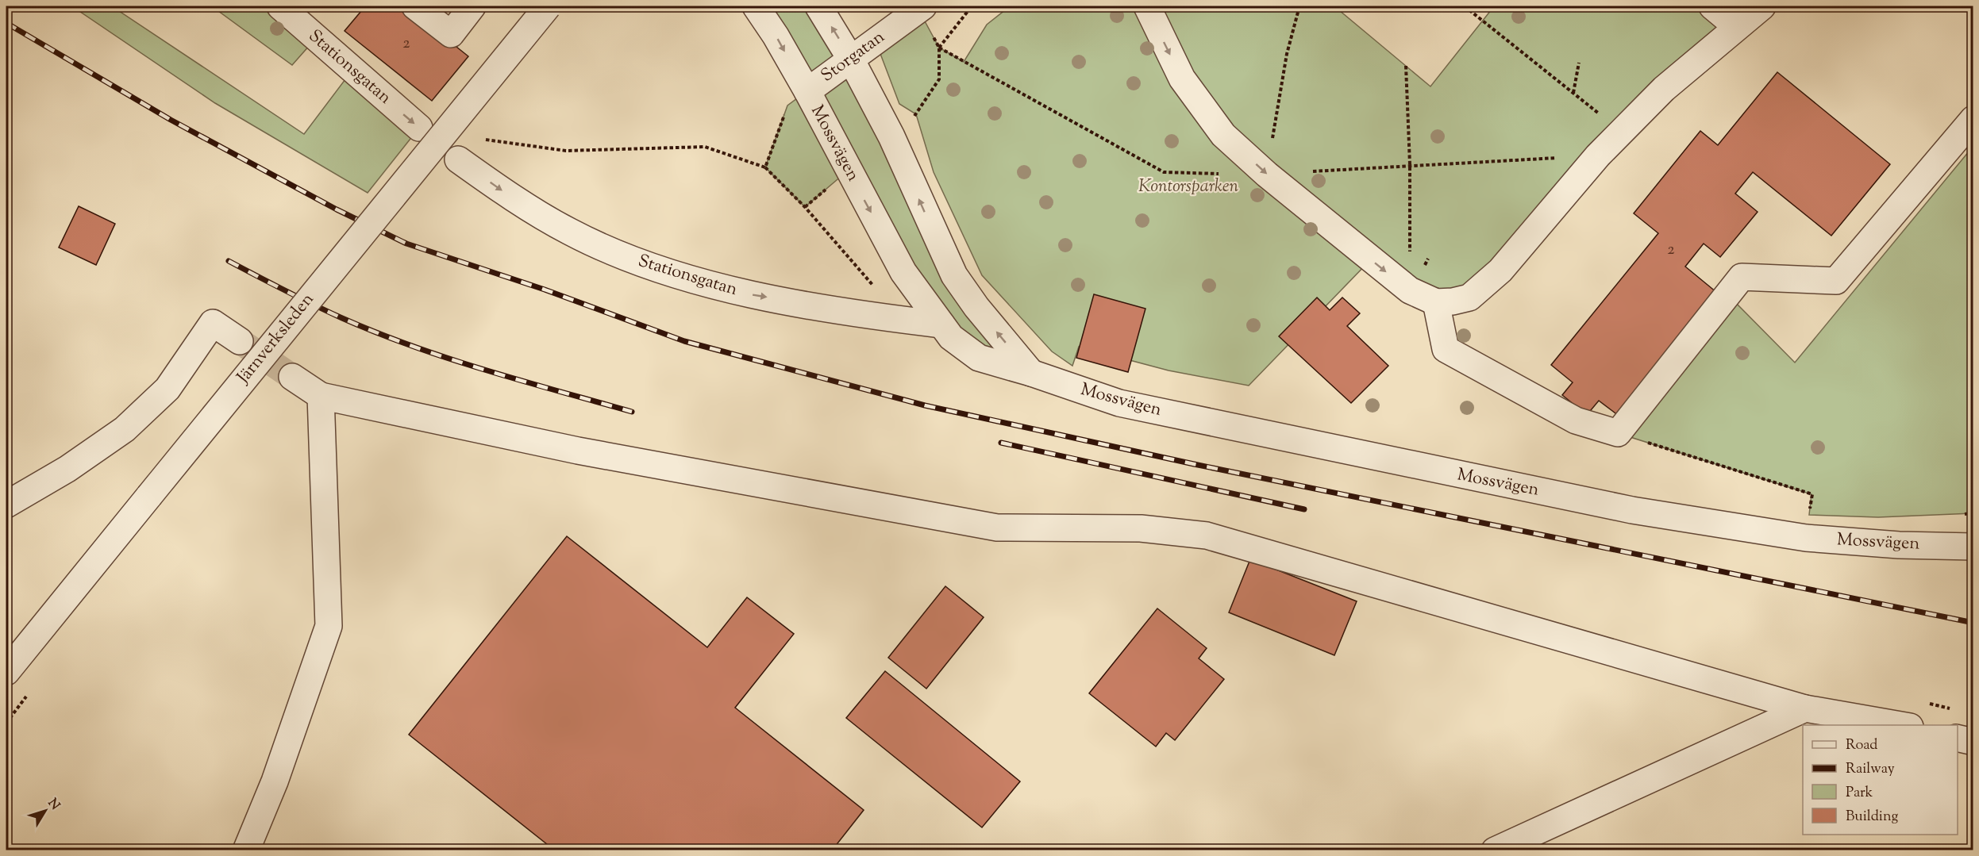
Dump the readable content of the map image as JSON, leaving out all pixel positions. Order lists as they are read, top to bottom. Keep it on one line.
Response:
{"streets":{"street":["Storgatan","Stationsgatan","Mossvägen","Järnverksleden"]},"crossings":[["Storgatan","Mossvägen"],["Stationsgatan","Mossvägen"]],"parks":["Kontorsparken"],"house_numbers":["2","2"],"legend":["Road","Railway","Park","Building"],"north":"top right"}
